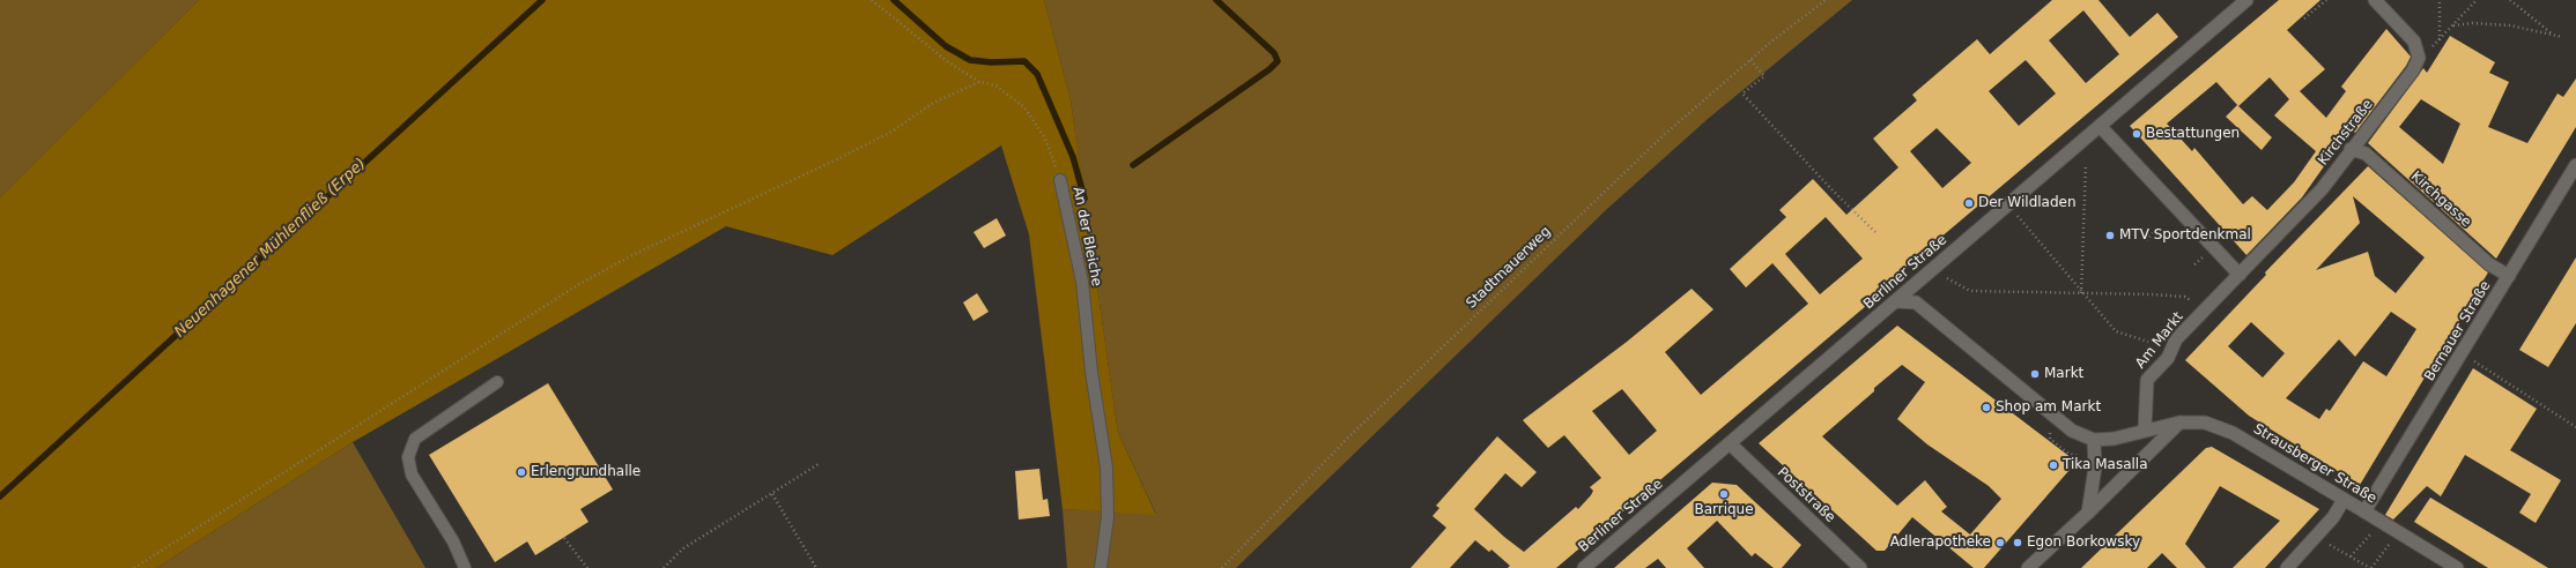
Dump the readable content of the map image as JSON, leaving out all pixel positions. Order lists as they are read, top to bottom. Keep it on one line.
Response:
{"streets":{"street":["Kirchstraße","Kirchgasse","Berliner Straße","Bernauer Straße","Am Markt","Strausberger Straße","Poststraße"],"lane":["An der Bleiche"],"path":["Stadtmauerweg"]},"crossings":[["Kirchstraße","Kirchgasse"],["Kirchstraße","Am Markt"],["Kirchgasse","Bernauer Straße"],["Berliner Straße","Poststraße"],["Bernauer Straße","Strausberger Straße"],["Am Markt","Strausberger Straße"]],"water":["Neuenhagener Mühlenfließ (Erpe)"],"places":["Bestattungen","Der Wildladen","MTV Sportdenkmal","Markt","Shop am Markt","Tika Masalla","Erlengrundhalle","Barrique","Adlerapotheke","Egon Borkowsky"]}
